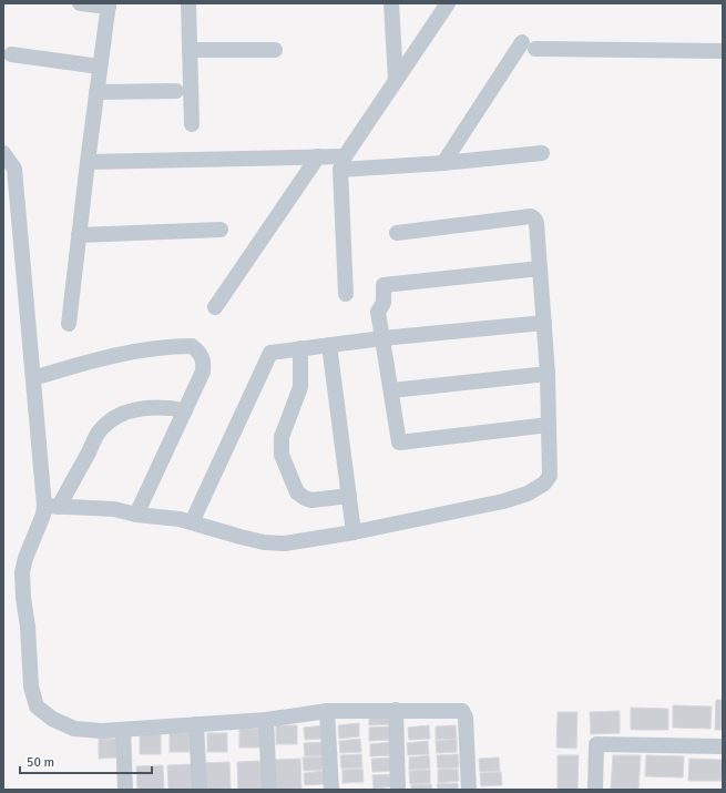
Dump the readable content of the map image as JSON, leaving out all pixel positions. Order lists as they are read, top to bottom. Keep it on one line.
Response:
{"scale_bar":"50 m"}
